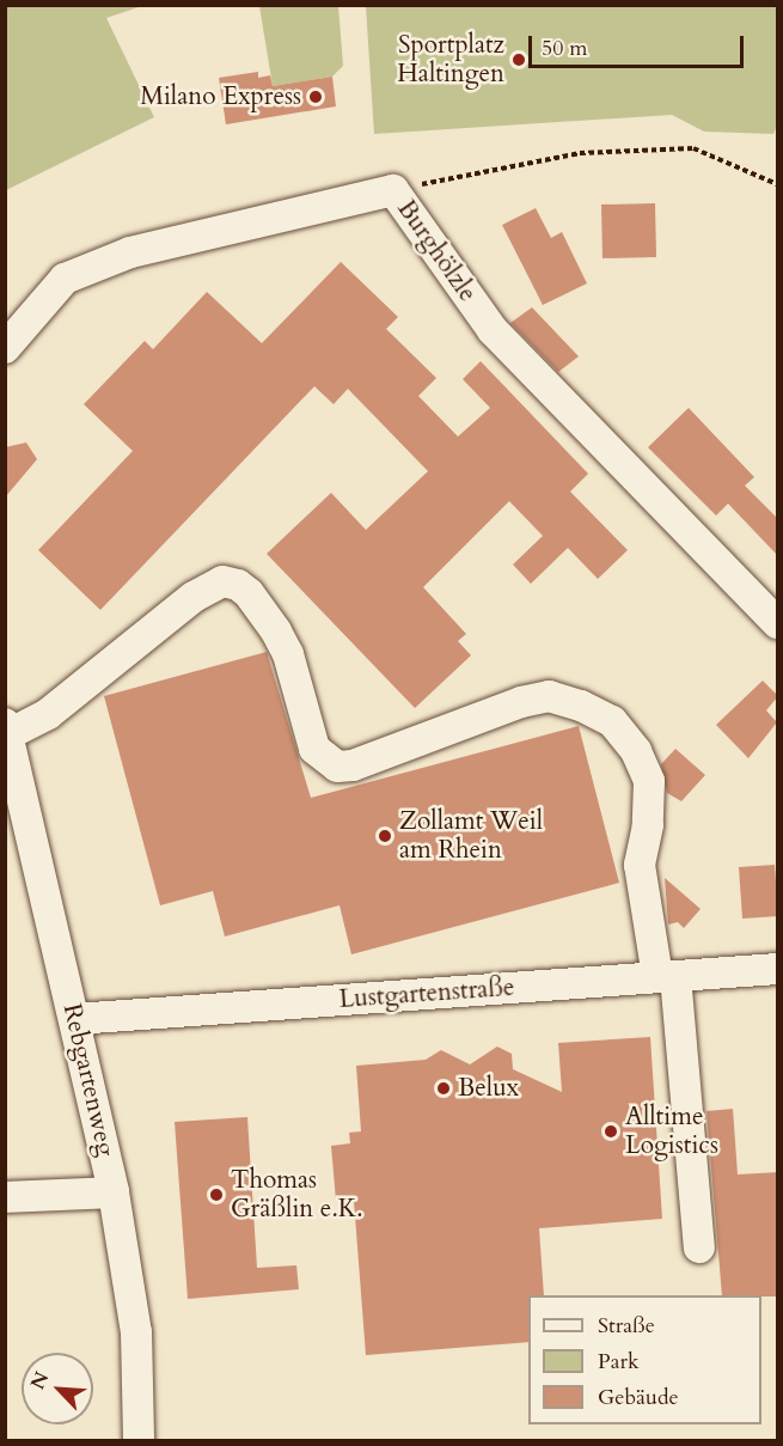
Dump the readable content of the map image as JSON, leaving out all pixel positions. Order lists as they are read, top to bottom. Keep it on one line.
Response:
{"streets":{"street":["Burghölzle","Lustgartenstraße","Rebgartenweg"]},"crossings":[["Lustgartenstraße","Rebgartenweg"]],"places":["Sportplatz Haltingen","Milano Express","Zollamt Weil am Rhein","Belux","Alltime Logistics","Thomas Gräßlin e.K."],"legend":["Straße","Park","Gebäude"],"scale_bar":"50 m","north":"top left"}
